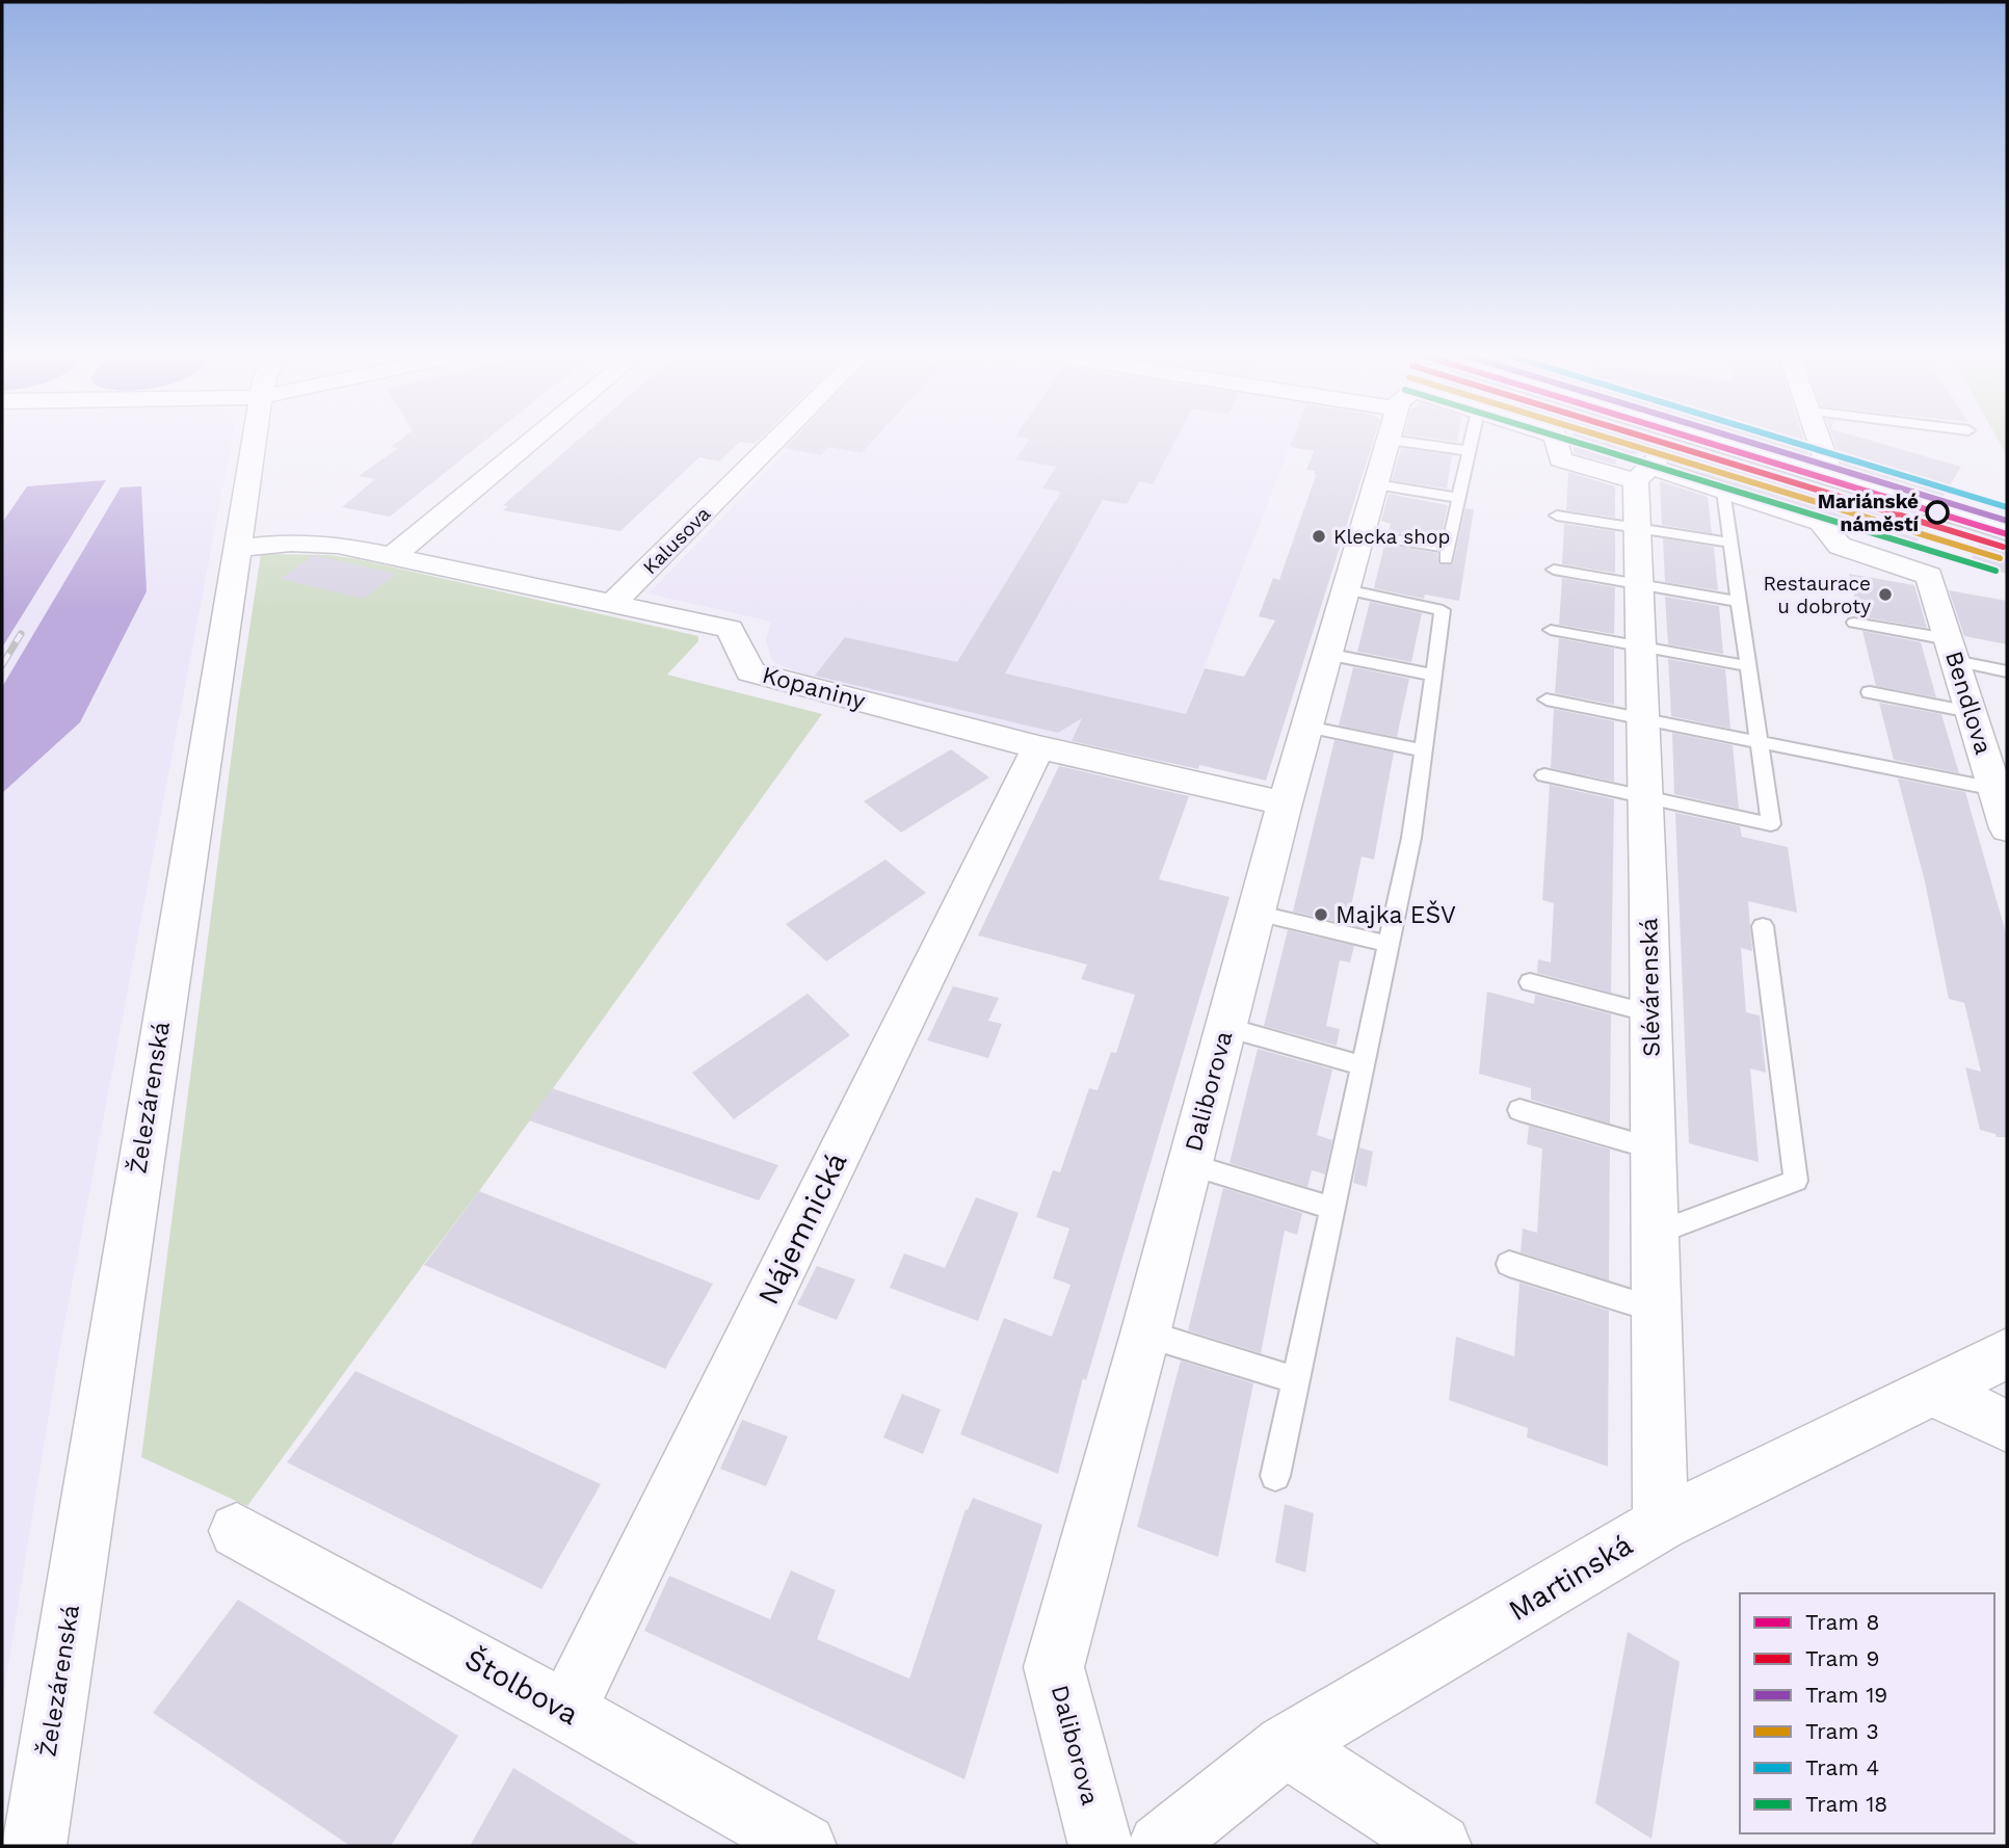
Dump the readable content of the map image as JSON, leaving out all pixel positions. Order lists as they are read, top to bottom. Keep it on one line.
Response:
{"streets":{"street":["Kalusova","Kopaniny","Bendlova","Slévárenská","Daliborova","Železárenská","Nájemnická","Martinská","Štolbova"]},"crossings":[["Kalusova","Kopaniny"],["Kopaniny","Daliborova"],["Kopaniny","Železárenská"],["Kopaniny","Nájemnická"],["Slévárenská","Martinská"],["Nájemnická","Štolbova"]],"places":["Mariánské náměstí","Klecka shop","Restaurace u dobroty","Majka EŠV"],"lines":["tram line 8","tram line 9","tram line 19","tram line 3","tram line 4","tram line 18"],"legend":["Tram 8","Tram 9","Tram 19","Tram 3","Tram 4","Tram 18"]}
